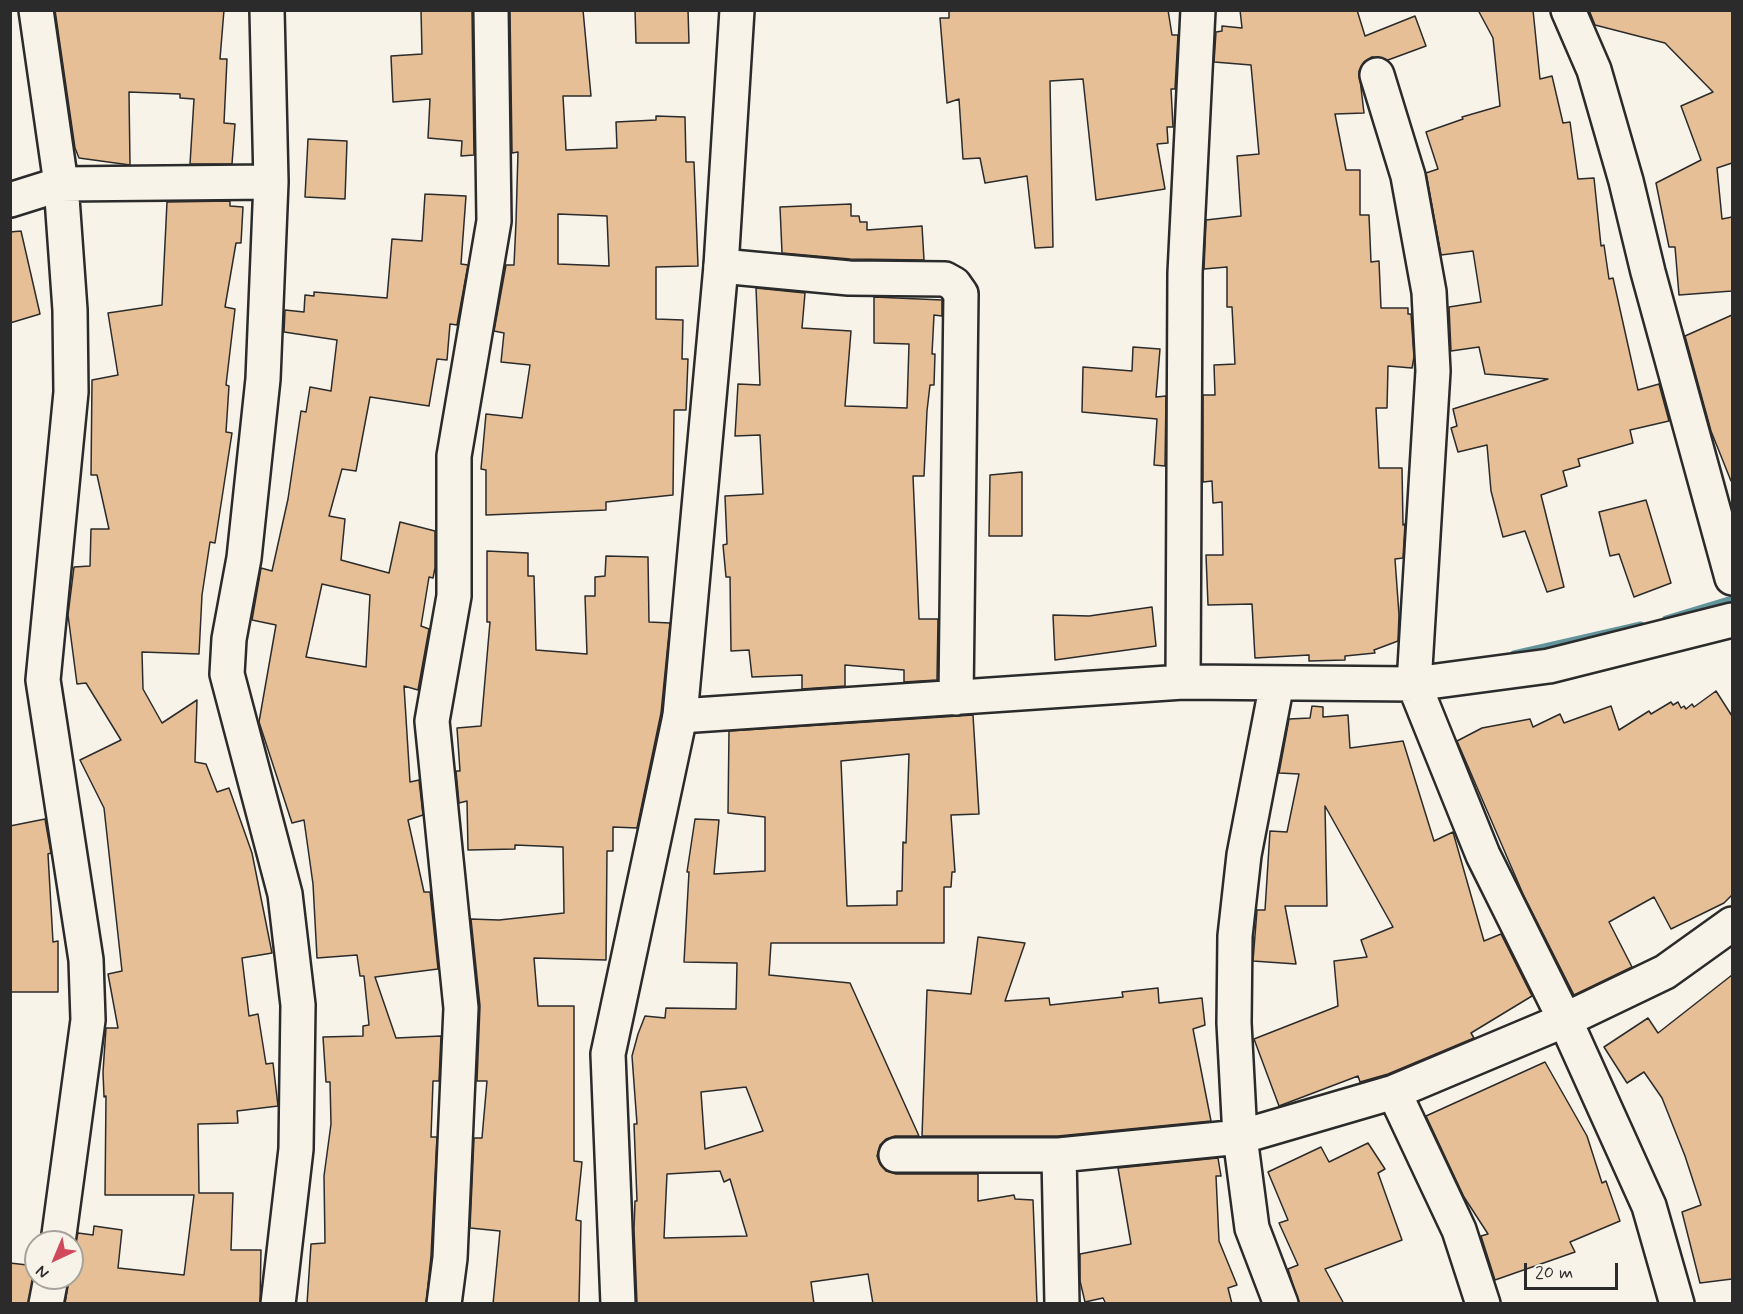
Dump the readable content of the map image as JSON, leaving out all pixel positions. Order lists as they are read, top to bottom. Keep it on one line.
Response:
{"scale_bar":"20 m","north":"bottom left"}
